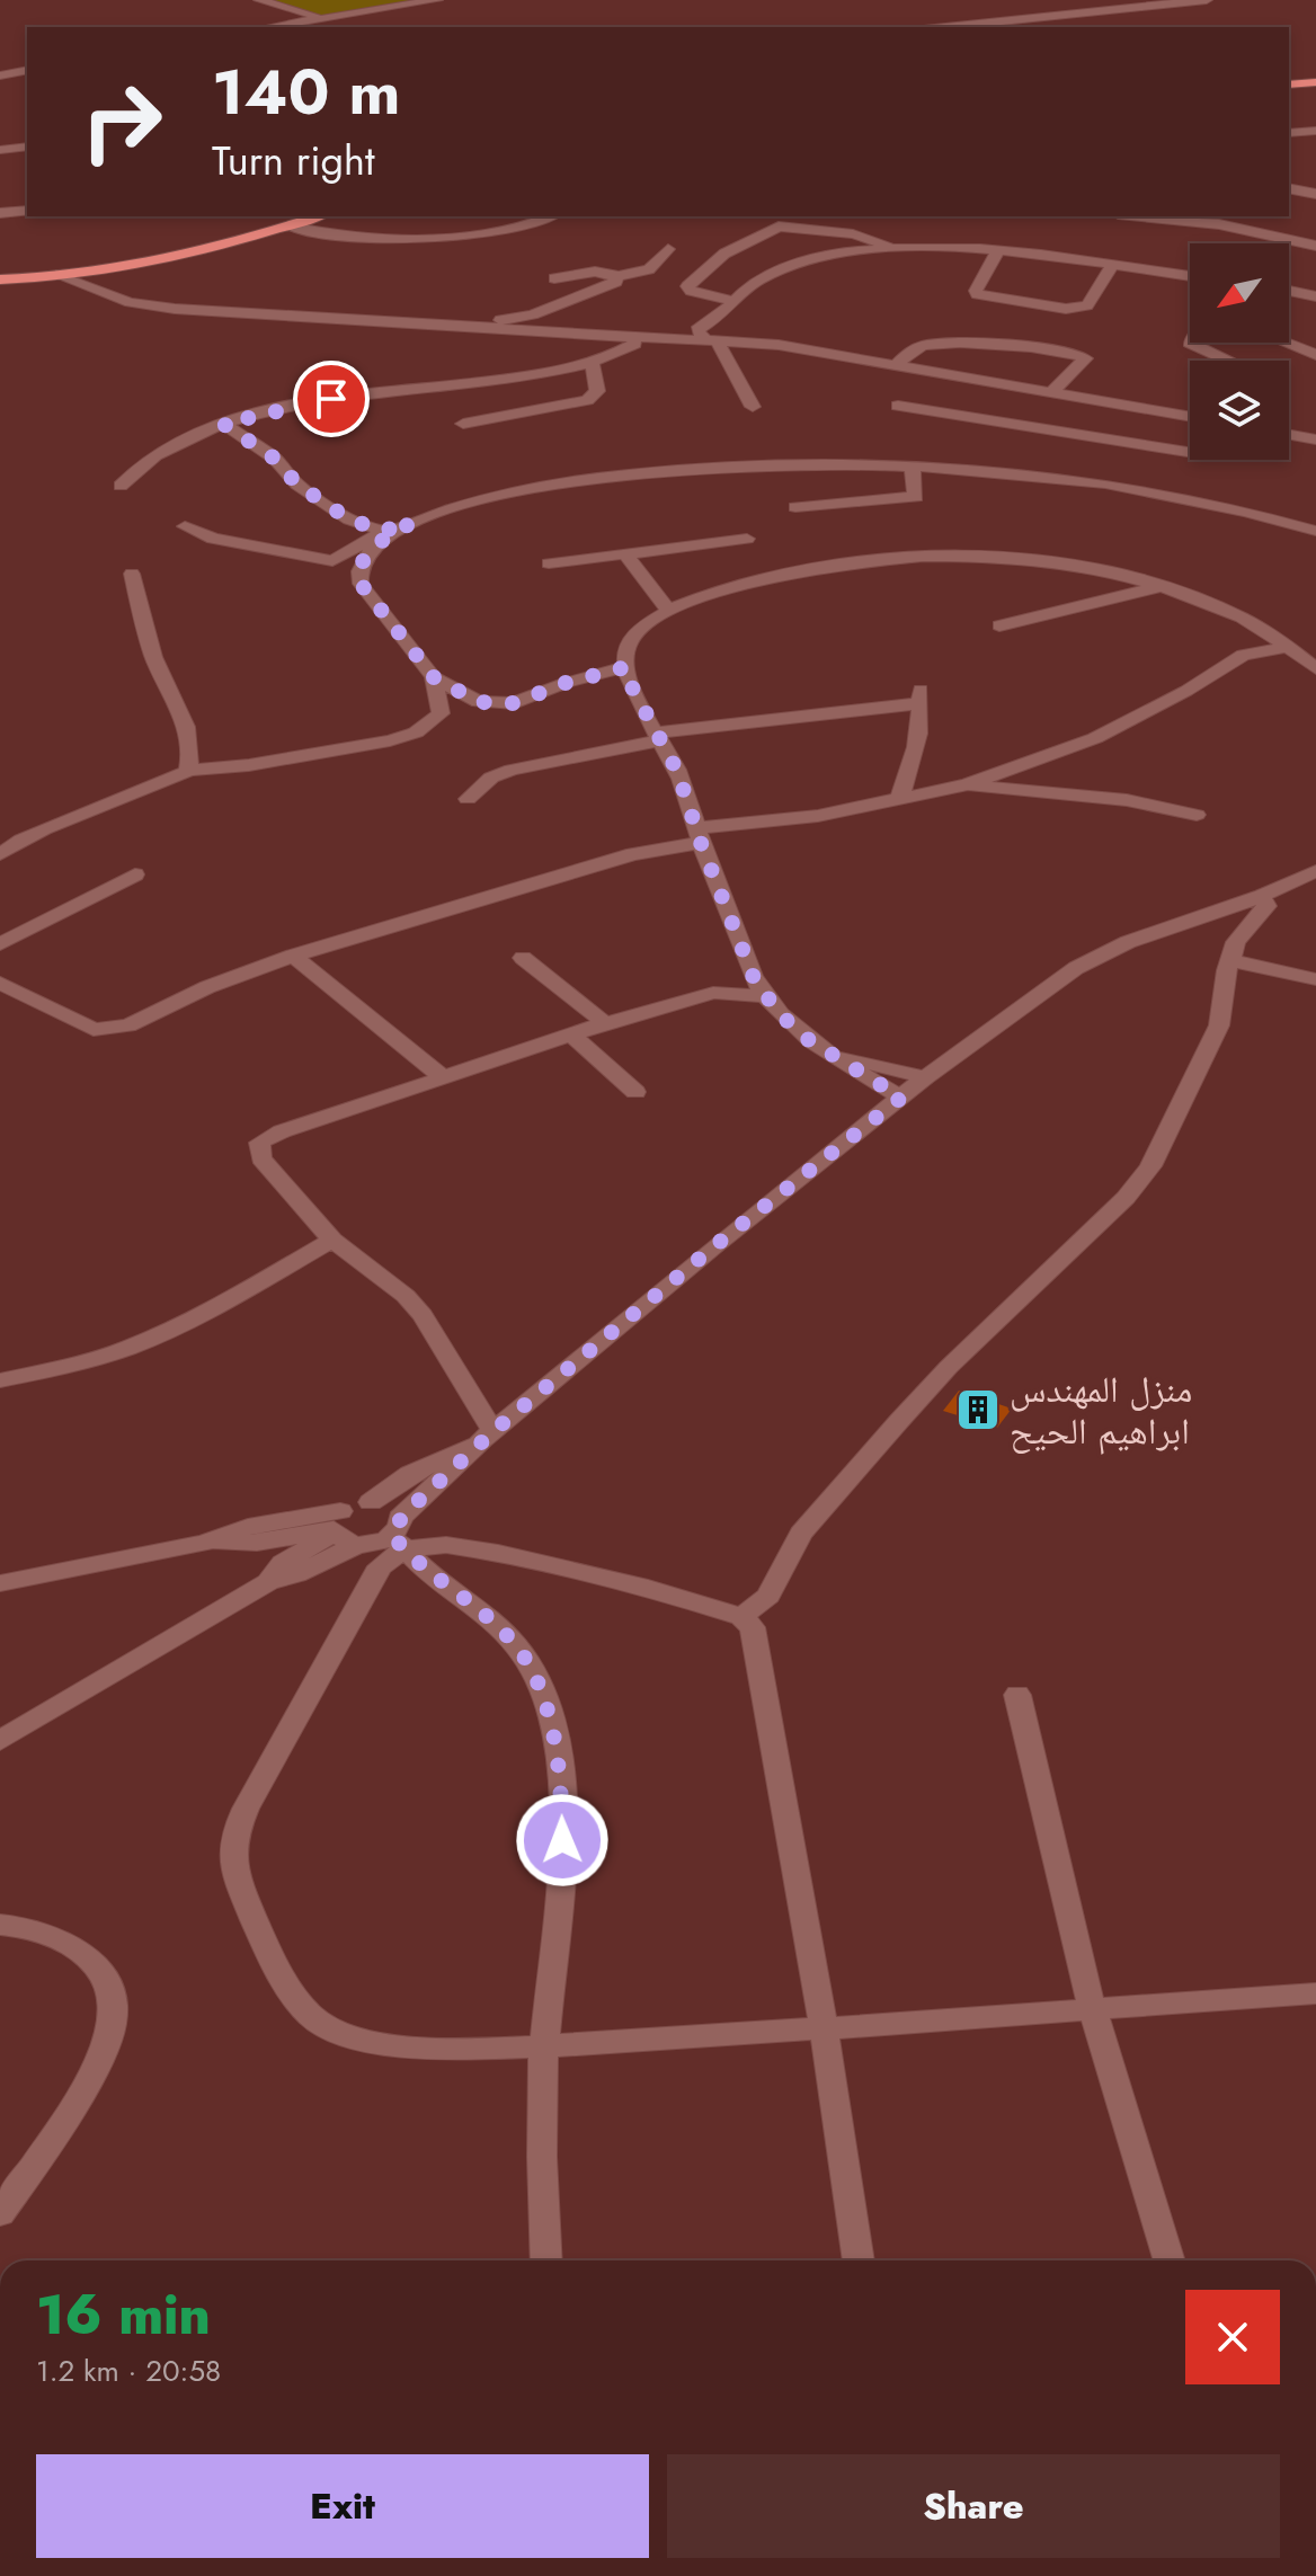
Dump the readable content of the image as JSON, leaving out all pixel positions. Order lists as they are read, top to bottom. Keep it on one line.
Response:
{"places":{"building":["منزل المهندس ابراهيم الحيح"]},"north":"bottom left","page":{"turn":["140 m","Turn right"],"heading":["16 min","1.2 km · 20:58"],"buttons":["Exit","Share"]}}
